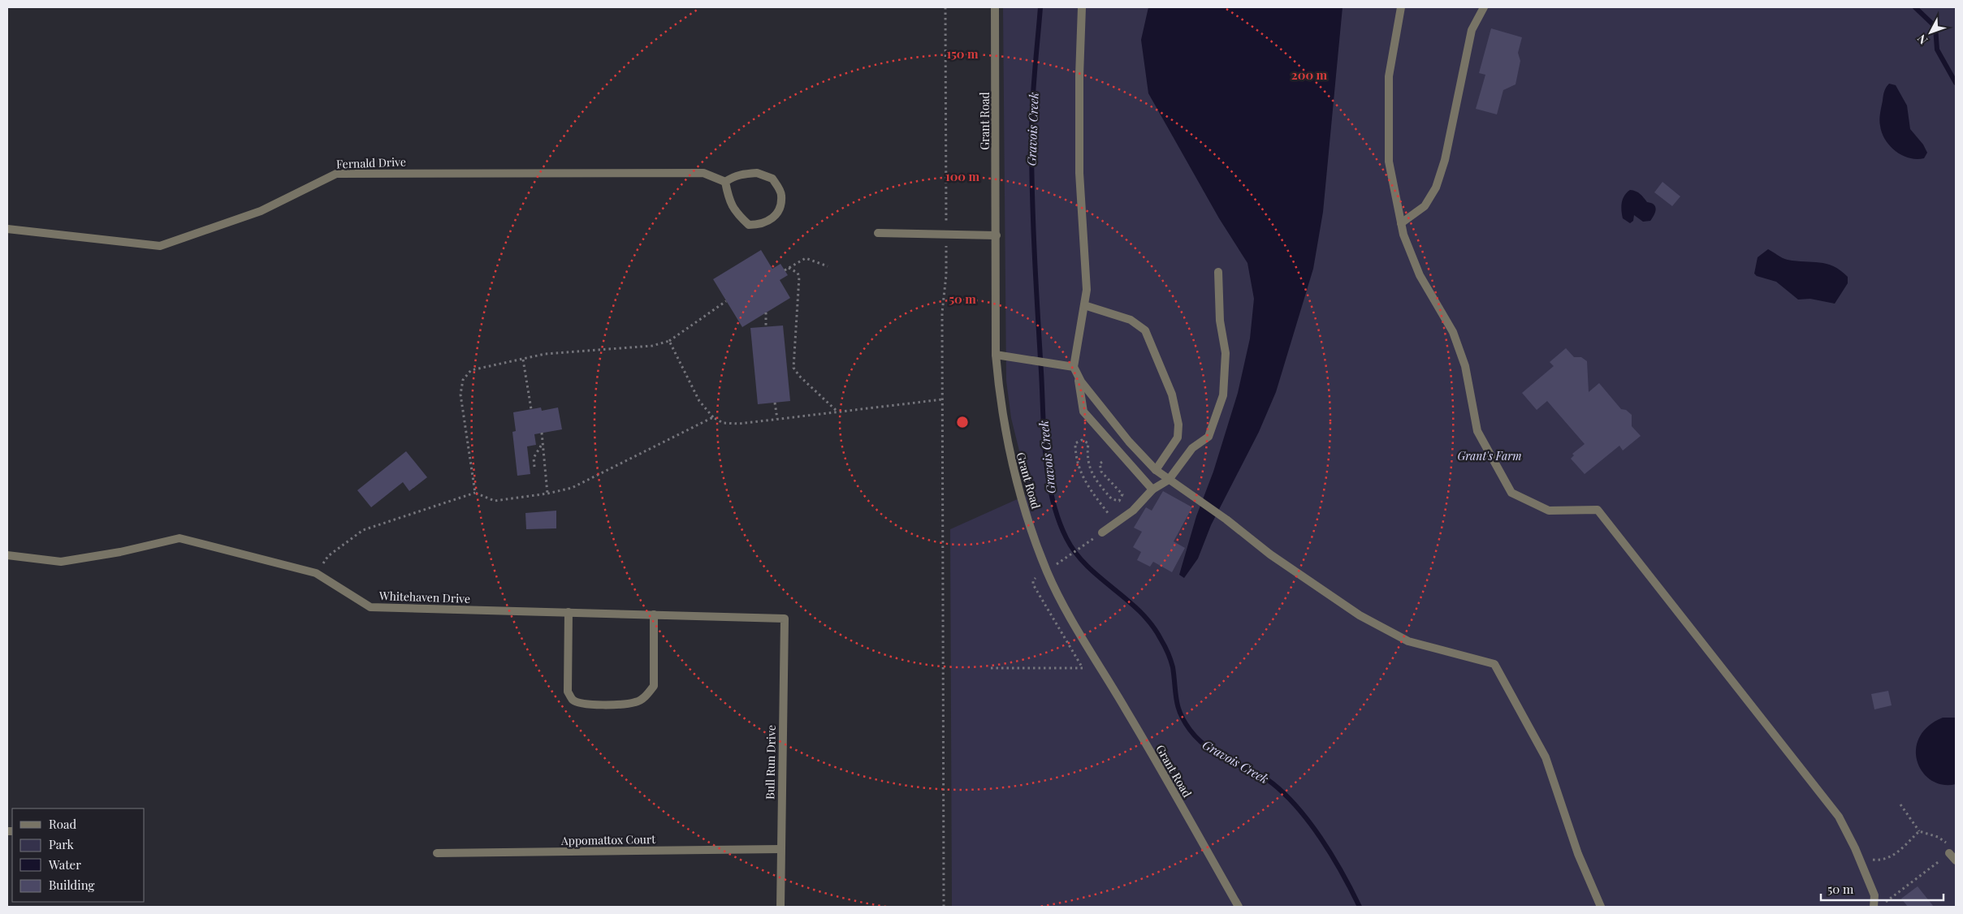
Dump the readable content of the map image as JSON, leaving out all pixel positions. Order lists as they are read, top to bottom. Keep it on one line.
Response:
{"streets":{"street":["Grant Road","Fernald Drive","Whitehaven Drive","Bull Run Drive","Appomattox Court"]},"crossings":[["Whitehaven Drive","Bull Run Drive"],["Bull Run Drive","Appomattox Court"]],"water":["Gravois Creek"],"parks":["Grant's Farm"],"legend":["Road","Park","Water","Building"],"scale_bar":"50 m","north":"bottom left","rings":["150 m","200 m","100 m","50 m"]}
